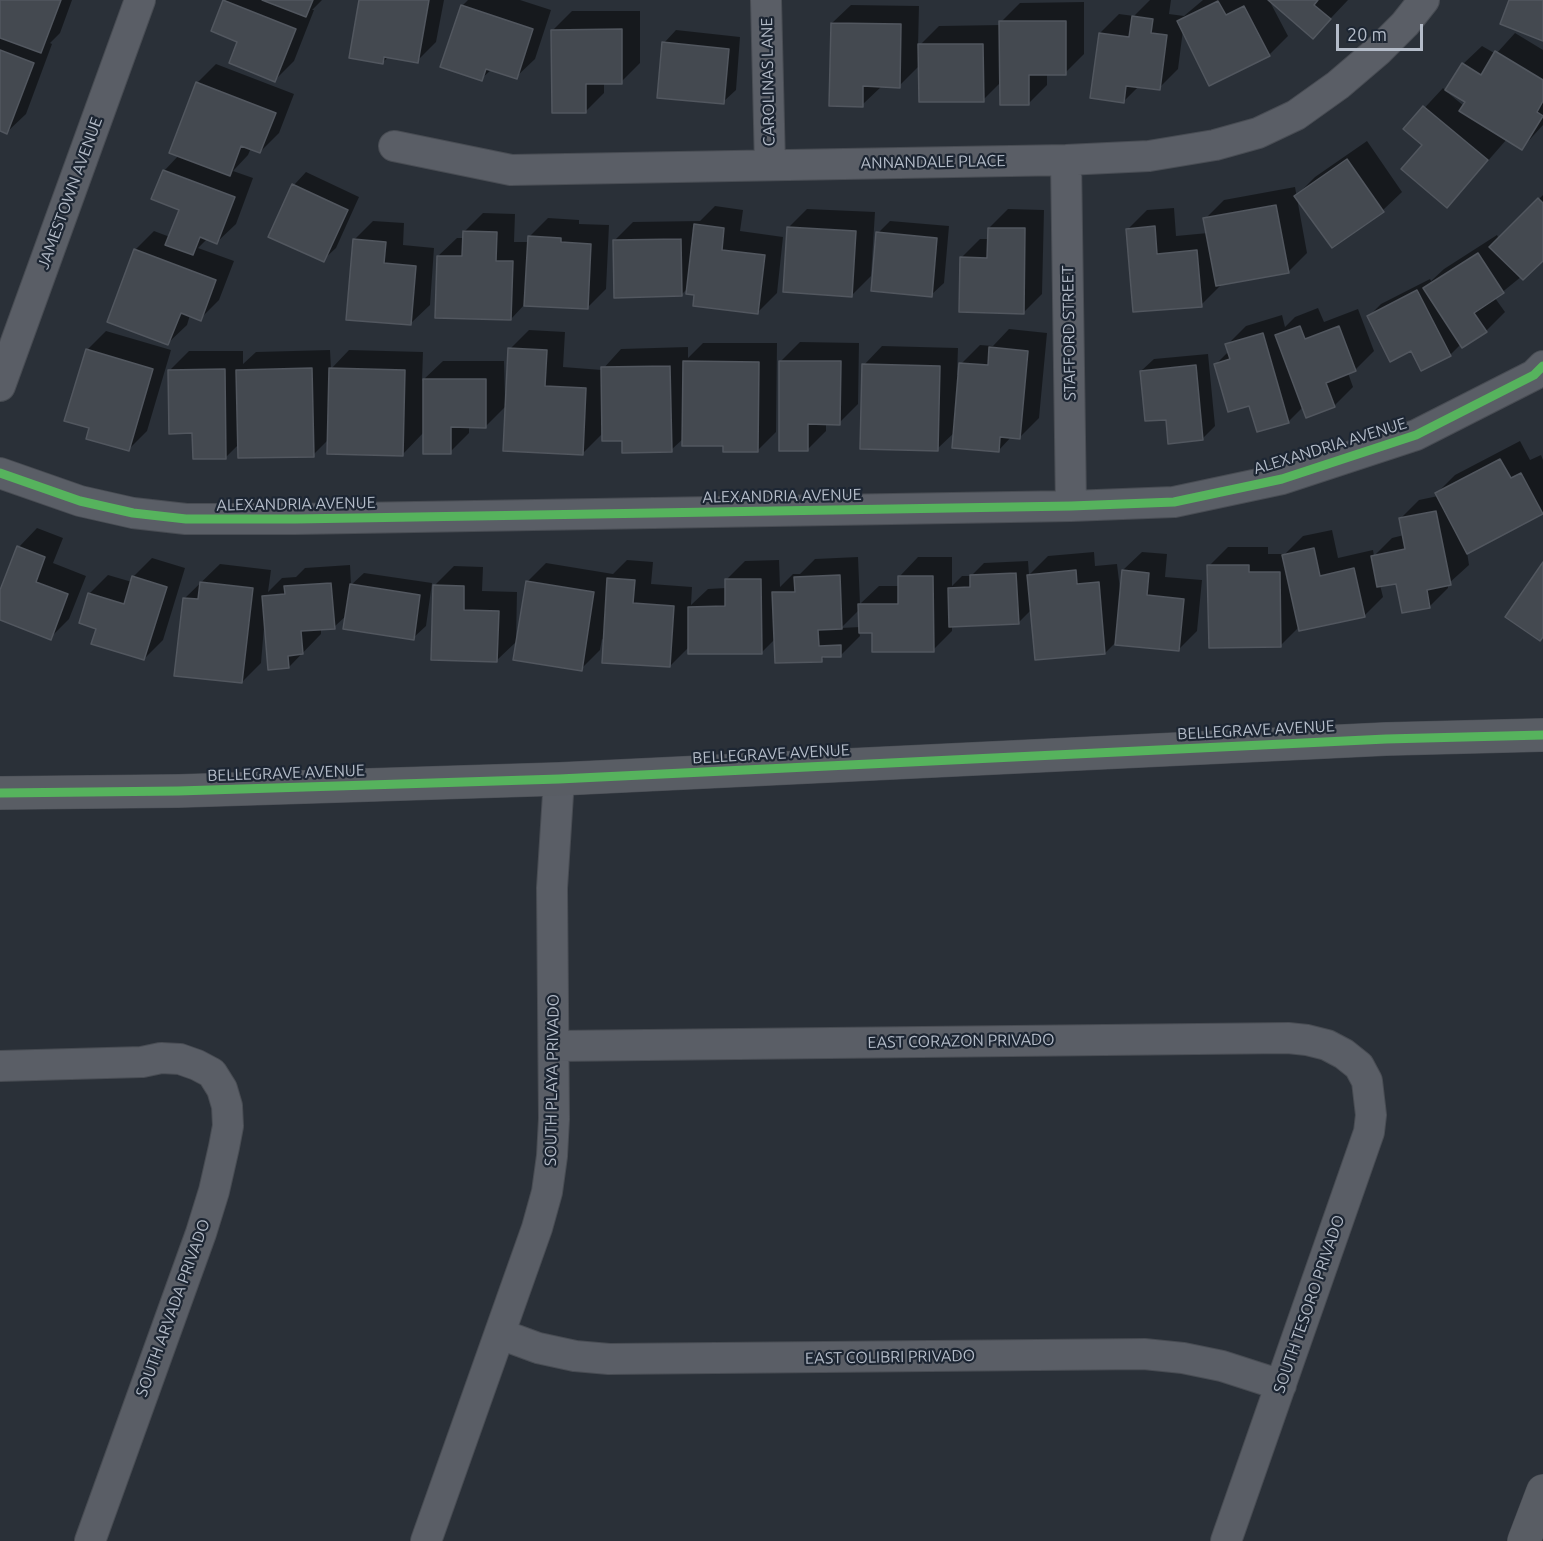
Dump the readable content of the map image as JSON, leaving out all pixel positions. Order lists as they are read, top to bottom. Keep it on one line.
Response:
{"streets":{"main road":["BELLEGRAVE AVENUE"],"street":["CAROLINAS LANE","ANNANDALE PLACE","JAMESTOWN AVENUE","STAFFORD STREET","ALEXANDRIA AVENUE","EAST CORAZON PRIVADO","SOUTH PLAYA PRIVADO","SOUTH TESORO PRIVADO","SOUTH ARVADA PRIVADO","EAST COLIBRI PRIVADO"]},"crossings":[["CAROLINAS LANE","ANNANDALE PLACE"],["ANNANDALE PLACE","STAFFORD STREET"],["STAFFORD STREET","ALEXANDRIA AVENUE"],["BELLEGRAVE AVENUE","SOUTH PLAYA PRIVADO"],["EAST CORAZON PRIVADO","SOUTH PLAYA PRIVADO"],["EAST CORAZON PRIVADO","SOUTH TESORO PRIVADO"],["SOUTH PLAYA PRIVADO","EAST COLIBRI PRIVADO"],["SOUTH TESORO PRIVADO","EAST COLIBRI PRIVADO"]],"scale_bar":"20 m"}
